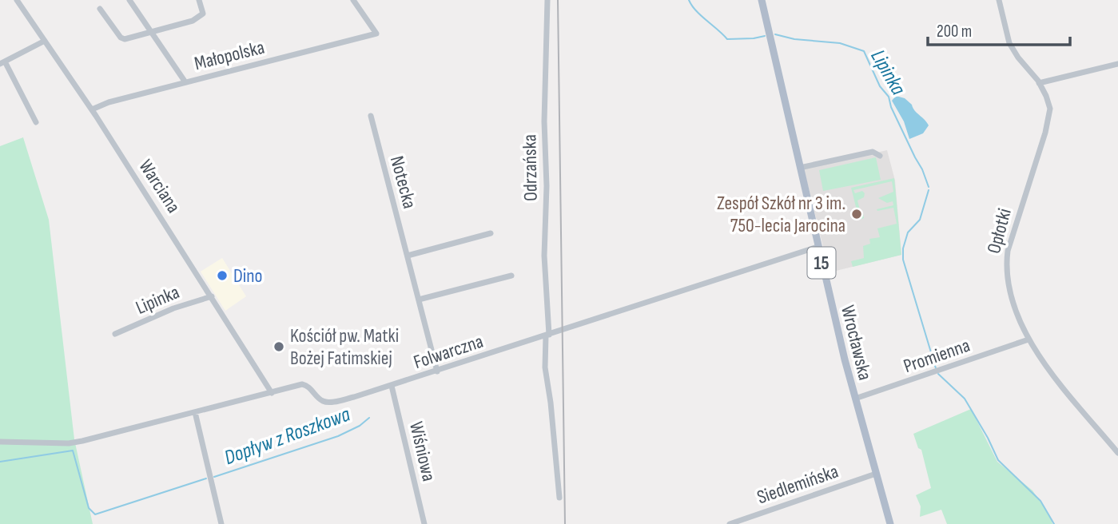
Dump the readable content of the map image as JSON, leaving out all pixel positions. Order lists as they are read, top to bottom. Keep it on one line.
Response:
{"streets":{"main road":["15","Wrocławska"],"street":["Małopolska","Odrzańska","Notecka","Warciana","Opłotki","Lipinka","Folwarczna","Promienna","Wiśniowa","Siedlemińska"]},"crossings":[["Małopolska","Warciana"],["Odrzańska","Folwarczna"],["Notecka","Folwarczna"],["Warciana","Lipinka"],["Warciana","Folwarczna"],["Opłotki","Promienna"],["Wrocławska","Folwarczna"],["Wrocławska","Promienna"],["Wrocławska","Siedlemińska"],["Folwarczna","Wiśniowa"]],"water":["Lipinka","Dopływ z Roszkowa"],"places":["Zespół Szkół nr 3 im. 750-lecia Jarocina","Dino","Kościół pw. Matki Bożej Fatimskiej"],"scale_bar":"200 m"}
